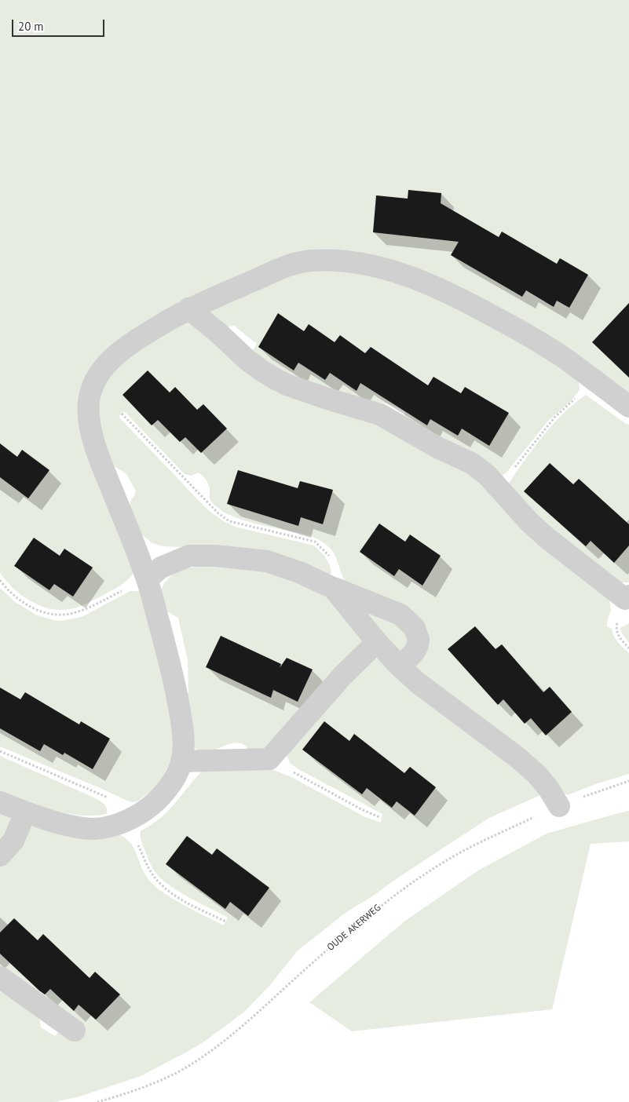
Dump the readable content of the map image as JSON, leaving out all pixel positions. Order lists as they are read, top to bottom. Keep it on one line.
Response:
{"streets":{"path":["OUDE AKERWEG"]},"scale_bar":"20 m"}
